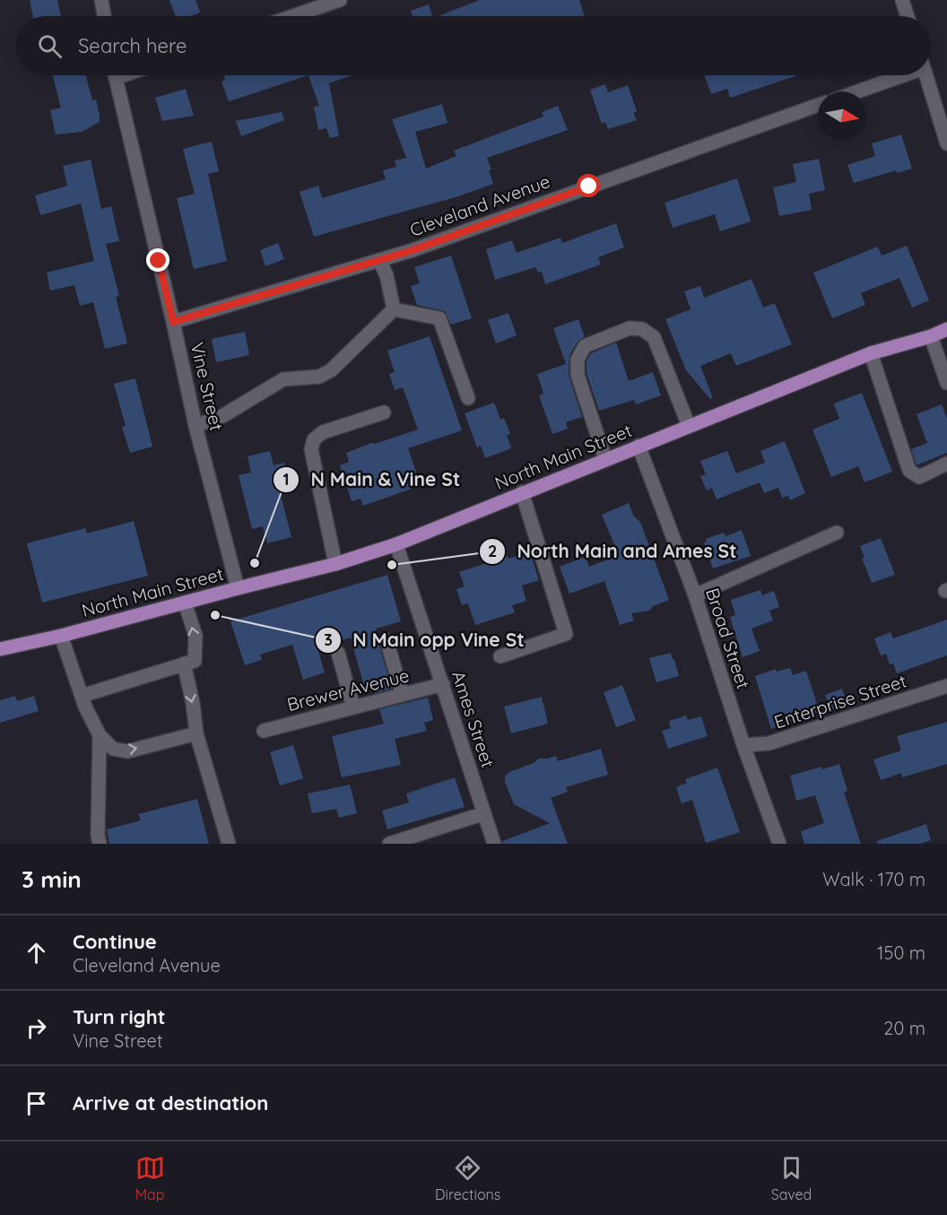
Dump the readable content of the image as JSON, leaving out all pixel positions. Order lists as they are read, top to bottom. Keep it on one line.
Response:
{"streets":{"main road":["North Main Street"],"street":["Cleveland Avenue","Vine Street","Broad Street","Brewer Avenue","Enterprise Street","Ames Street"]},"crossings":[["Cleveland Avenue","Vine Street"],["Vine Street","North Main Street"],["North Main Street","Broad Street"],["North Main Street","Ames Street"],["Broad Street","Enterprise Street"],["Brewer Avenue","Ames Street"]],"places":["N Main & Vine St","North Main and Ames St","N Main opp Vine St"],"north":"right","page":{"search":"Search here","heading":["3 min","Walk · 170 m"],"list":[["Continue","Cleveland Avenue","150 m"],["Turn right","Vine Street","20 m"],"Arrive at destination"],"nav":["Map","Directions","Saved"]}}
